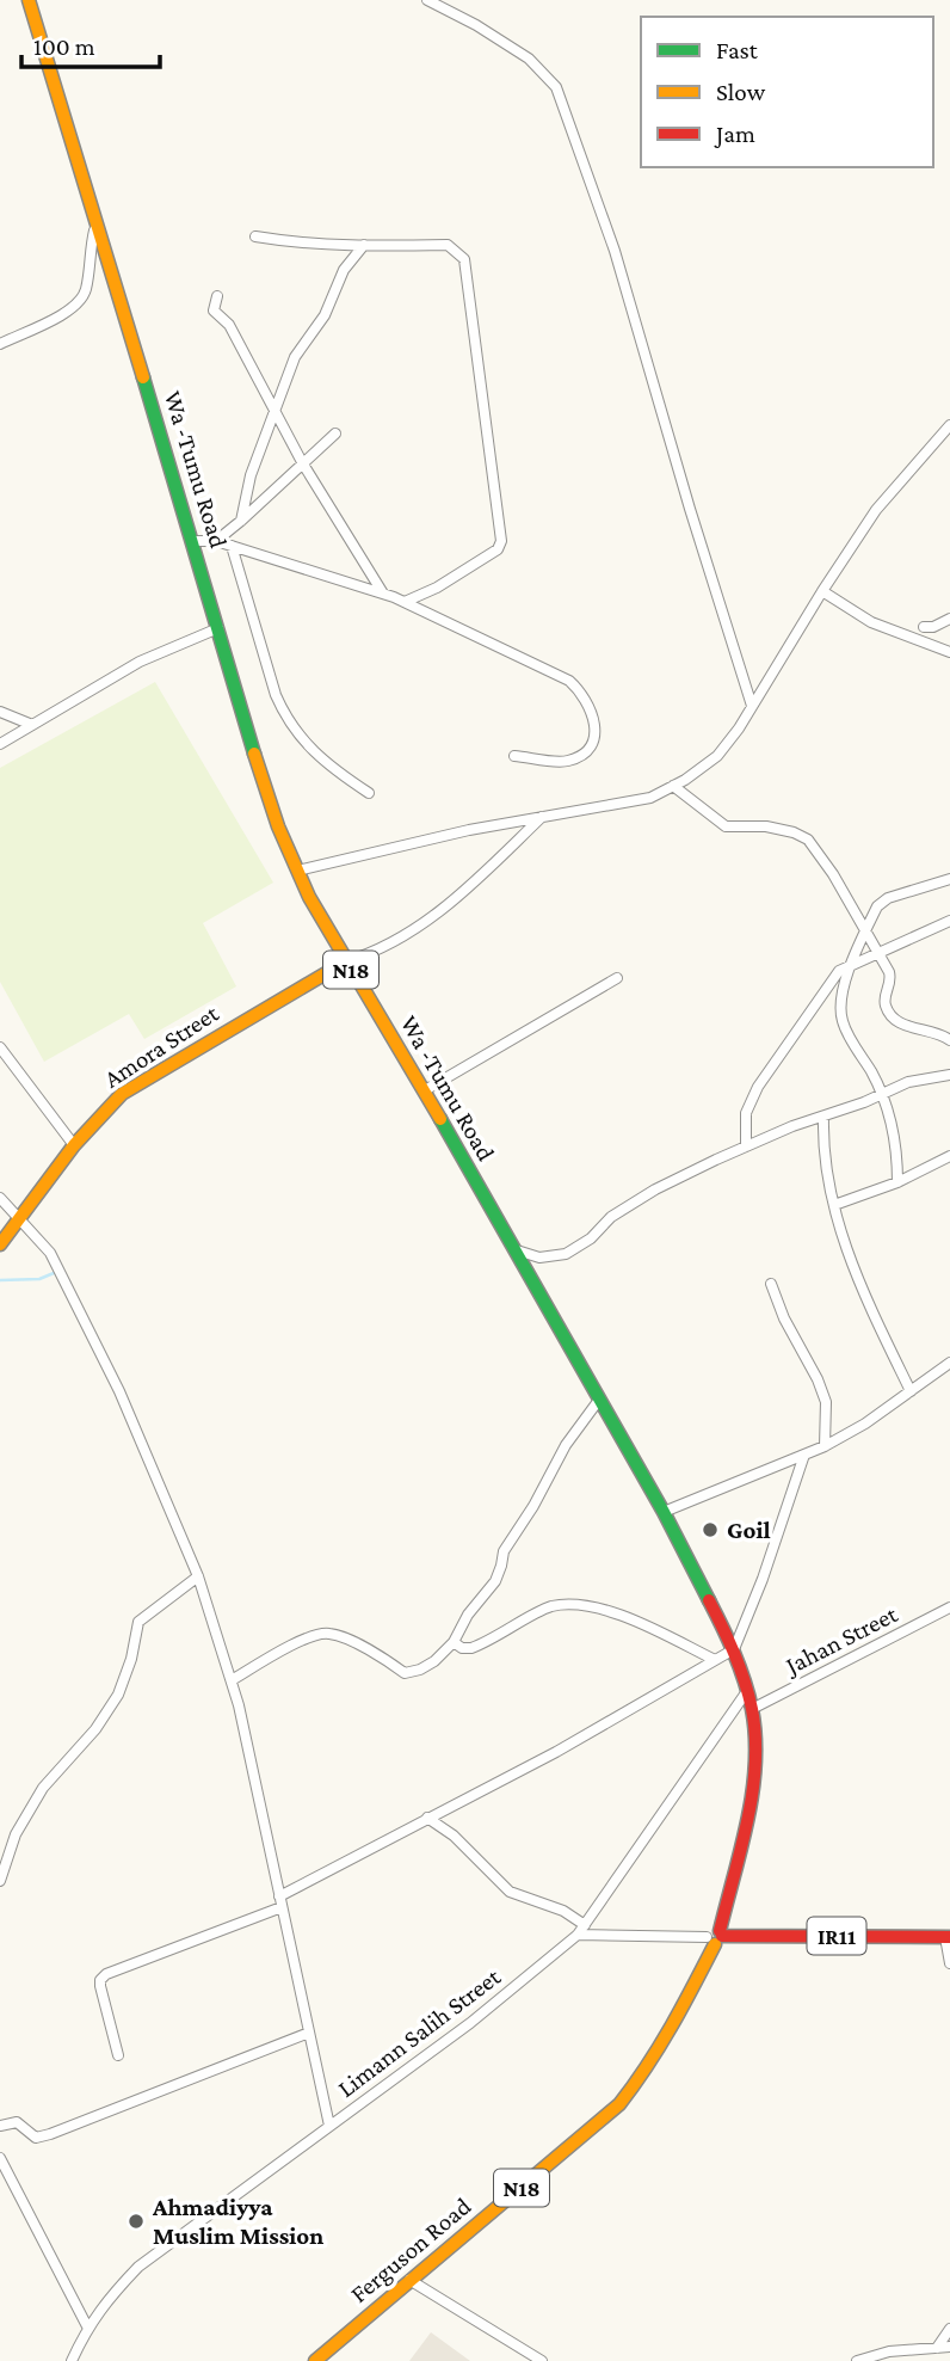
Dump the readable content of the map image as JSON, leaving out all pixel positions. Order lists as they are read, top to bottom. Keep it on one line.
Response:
{"streets":{"main road":["Wa -Tumu Road","N18","Amora Street","IR11","Ferguson Road"],"street":["Jahan Street","Limann Salih Street"]},"crossings":[["Wa -Tumu Road","Amora Street"],["Wa -Tumu Road","Jahan Street"],["Wa -Tumu Road","IR11"],["Wa -Tumu Road","Limann Salih Street"],["Wa -Tumu Road","Ferguson Road"],["IR11","Ferguson Road"]],"places":["Goil","Ahmadiyya Muslim Mission"],"legend":["Fast","Slow","Jam"],"scale_bar":"100 m"}
